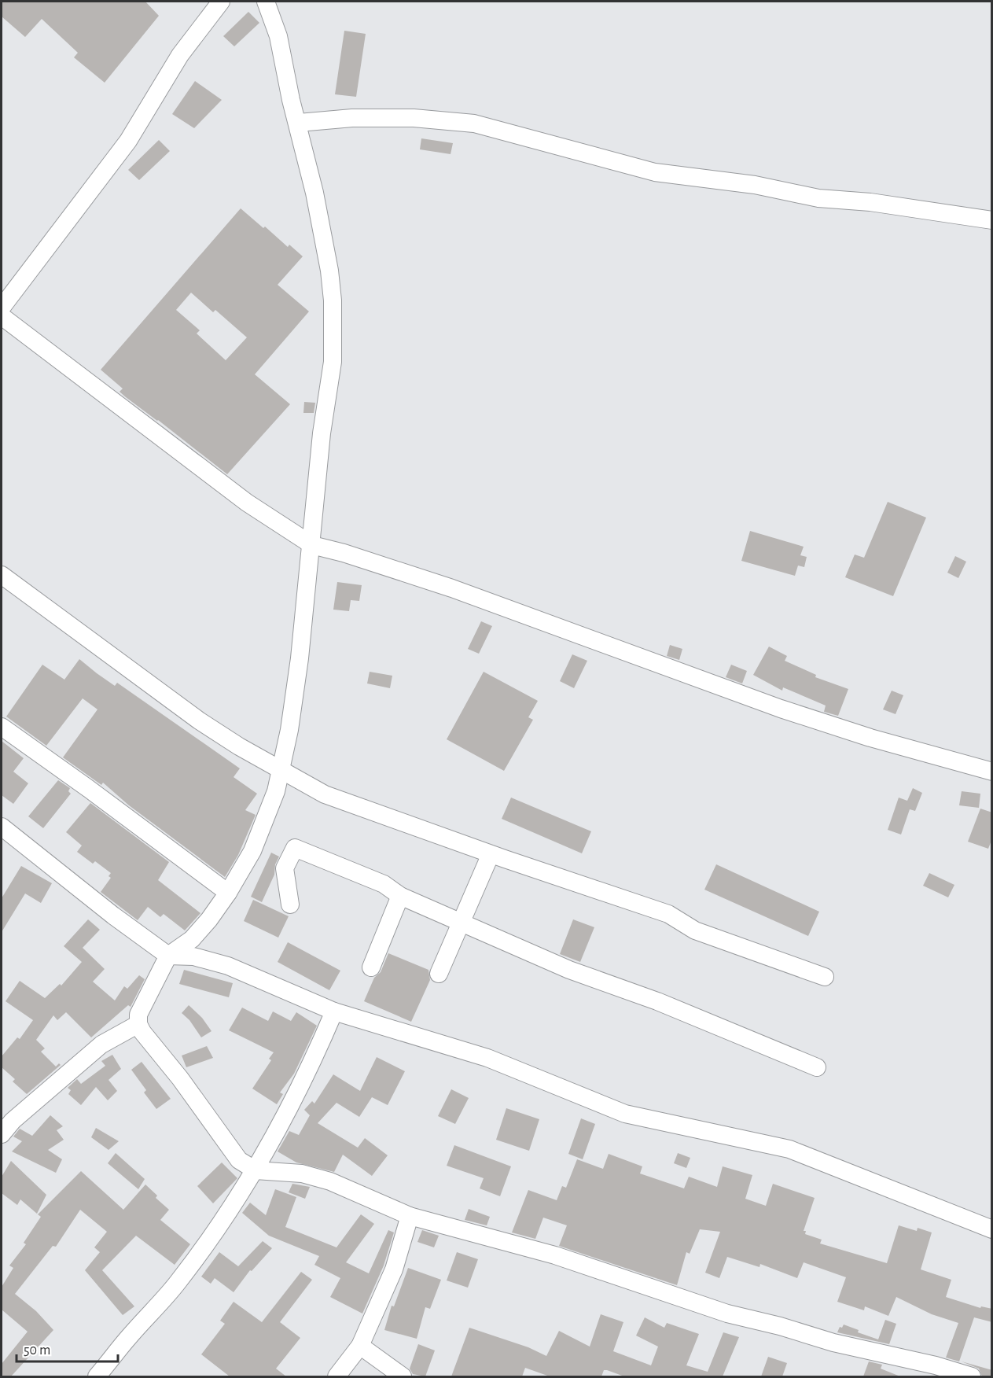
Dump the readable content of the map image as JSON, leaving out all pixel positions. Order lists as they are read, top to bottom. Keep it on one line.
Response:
{"scale_bar":"50 m"}
